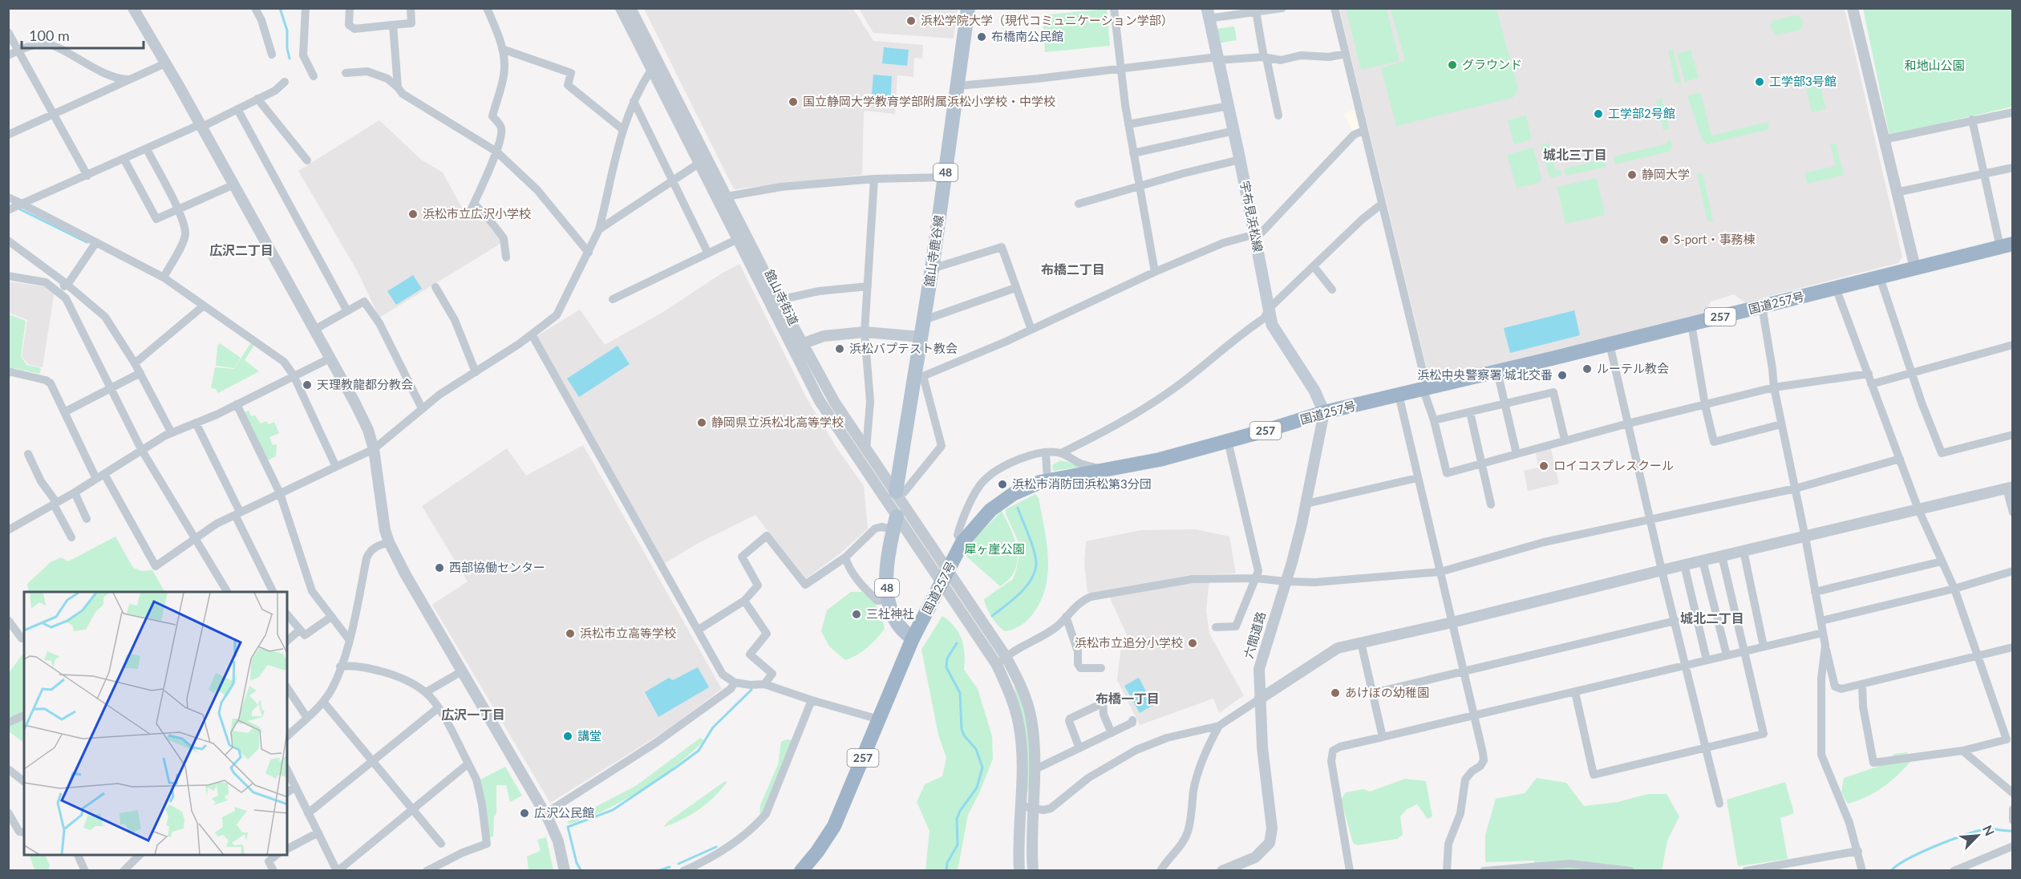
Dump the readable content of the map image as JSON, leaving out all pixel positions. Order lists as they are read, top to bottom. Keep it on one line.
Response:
{"streets":{"highway":["国道257号","257"],"main road":["48","宇布見浜松線","舘山寺鹿谷線"],"street":["舘山寺街道","六間道路"]},"crossings":[["48","舘山寺街道"],["48","国道257号"],["宇布見浜松線","国道257号"],["宇布見浜松線","六間道路"],["舘山寺鹿谷線","舘山寺街道"],["舘山寺街道","国道257号"],["国道257号","六間道路"]],"districts":["城北三丁目","広沢二丁目","布橋二丁目","城北二丁目","布橋一丁目","広沢一丁目"],"parks":["和地山公園","犀ヶ崖公園"],"places":["浜松学院大学（現代コミュニケーション学部）","布橋南公民館","グラウンド","工学部3号館","国立静岡大学教育学部附属浜松小学校・中学校","工学部2号館","静岡大学","浜松市立広沢小学校","S-port・事務棟","浜松バプテスト教会","ルーテル教会","浜松中央警察署 城北交番","天理教龍都分教会","静岡県立浜松北高等学校","ロイコスプレスクール","浜松市消防団浜松第3分団","西部協働センター","三社神社","浜松市立高等学校","浜松市立追分小学校","あけぼの幼稚園","講堂","広沢公民館"],"scale_bar":"100 m","north":"top right"}
